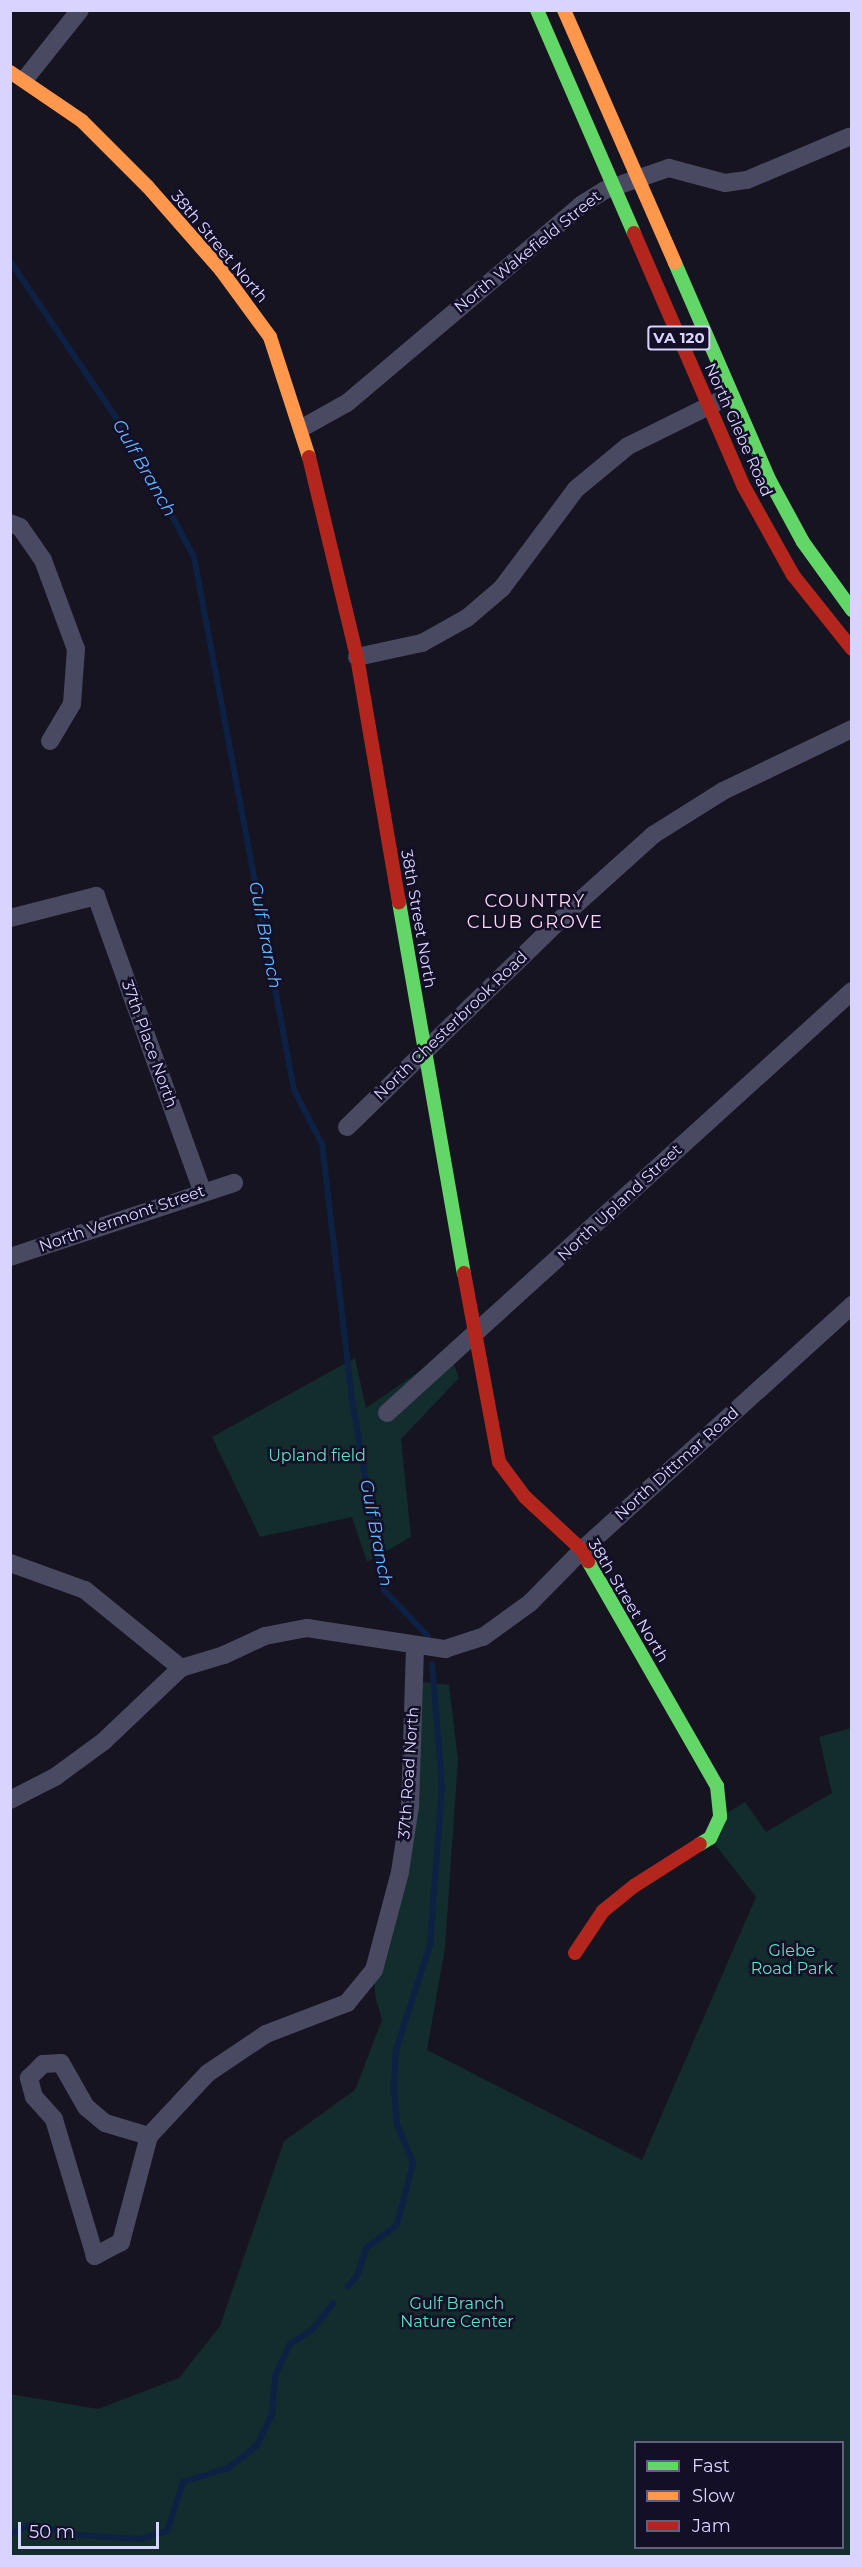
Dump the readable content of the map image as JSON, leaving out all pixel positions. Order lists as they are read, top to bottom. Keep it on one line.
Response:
{"streets":{"street":["38th Street North","North Wakefield Street","VA 120","North Glebe Road","North Chesterbrook Road","37th Place North","North Upland Street","North Vermont Street","North Dittmar Road","37th Road North"]},"crossings":[["38th Street North","North Wakefield Street"],["38th Street North","North Chesterbrook Road"],["38th Street North","North Upland Street"],["38th Street North","North Dittmar Road"],["North Wakefield Street","North Glebe Road"],["37th Place North","North Vermont Street"],["North Dittmar Road","37th Road North"]],"districts":["COUNTRY CLUB GROVE"],"water":["Gulf Branch"],"parks":["Upland field","Glebe Road Park","Gulf Branch Nature Center"],"legend":["Fast","Slow","Jam"],"scale_bar":"50 m"}
